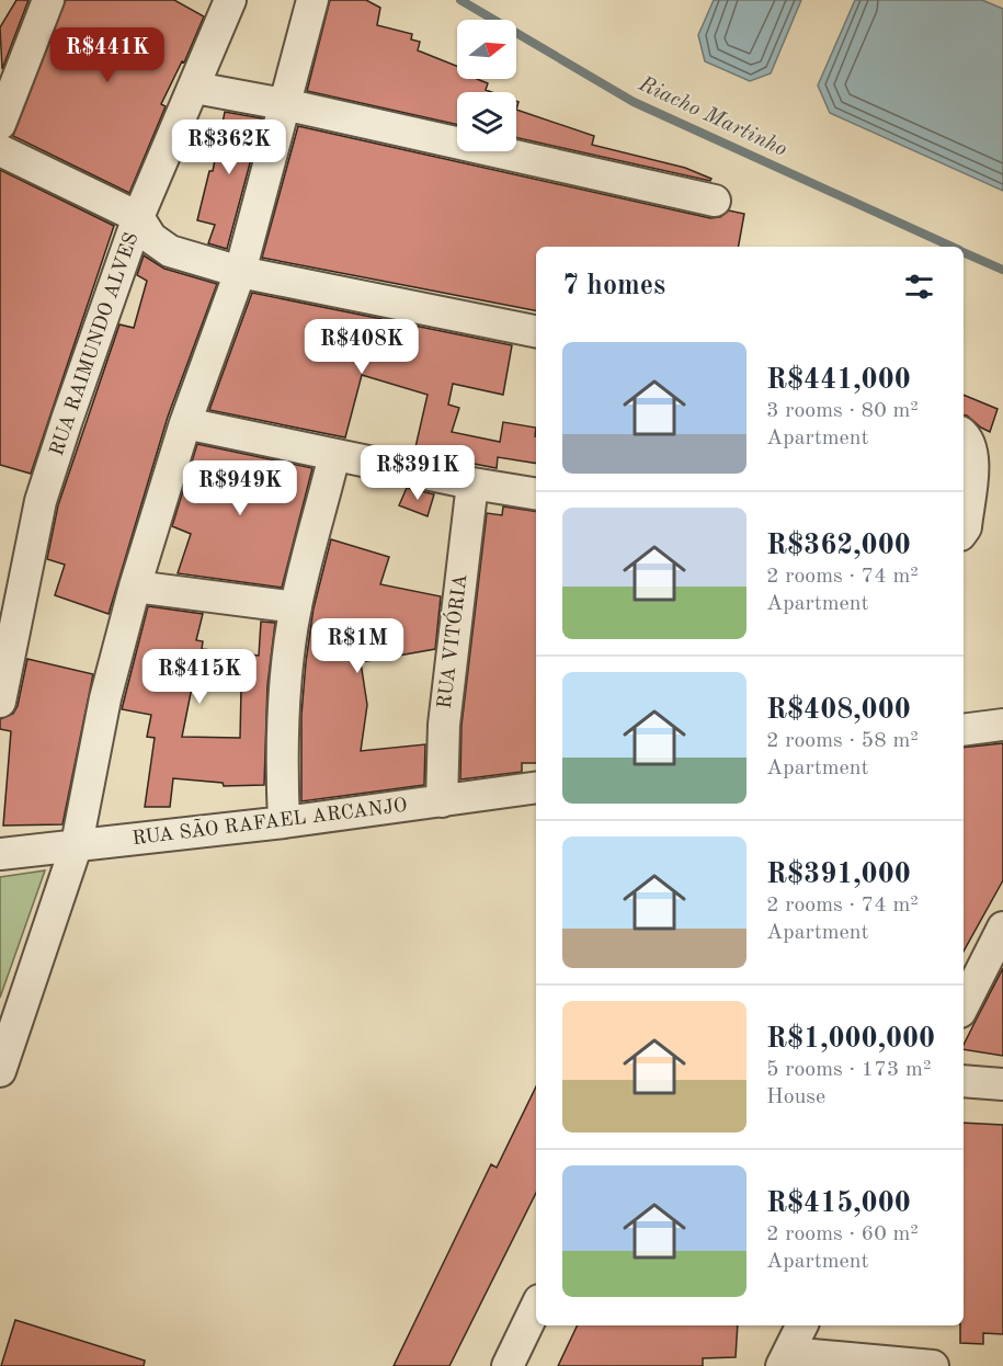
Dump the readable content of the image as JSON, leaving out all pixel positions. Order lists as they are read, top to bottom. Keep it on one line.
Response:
{"streets":{"street":["RUA RAIMUNDO ALVES","RUA VITÓRIA","RUA SÃO RAFAEL ARCANJO"]},"crossings":[["RUA VITÓRIA","RUA SÃO RAFAEL ARCANJO"]],"water":["Riacho Martinho"],"north":"right","page":{"price":["R$441K","R$362K","R$408K","R$391K","R$949K","R$1M","R$415K"],"heading":"7 homes","list":[{"name":"R$441,000","note":"3 rooms · 80 m² · Apartment"},{"name":"R$362,000","note":"2 rooms · 74 m² · Apartment"},{"name":"R$408,000","note":"2 rooms · 58 m² · Apartment"},{"name":"R$391,000","note":"2 rooms · 74 m² · Apartment"},{"name":"R$1,000,000","note":"5 rooms · 173 m² · House"},{"name":"R$415,000","note":"2 rooms · 60 m² · Apartment"}]}}
